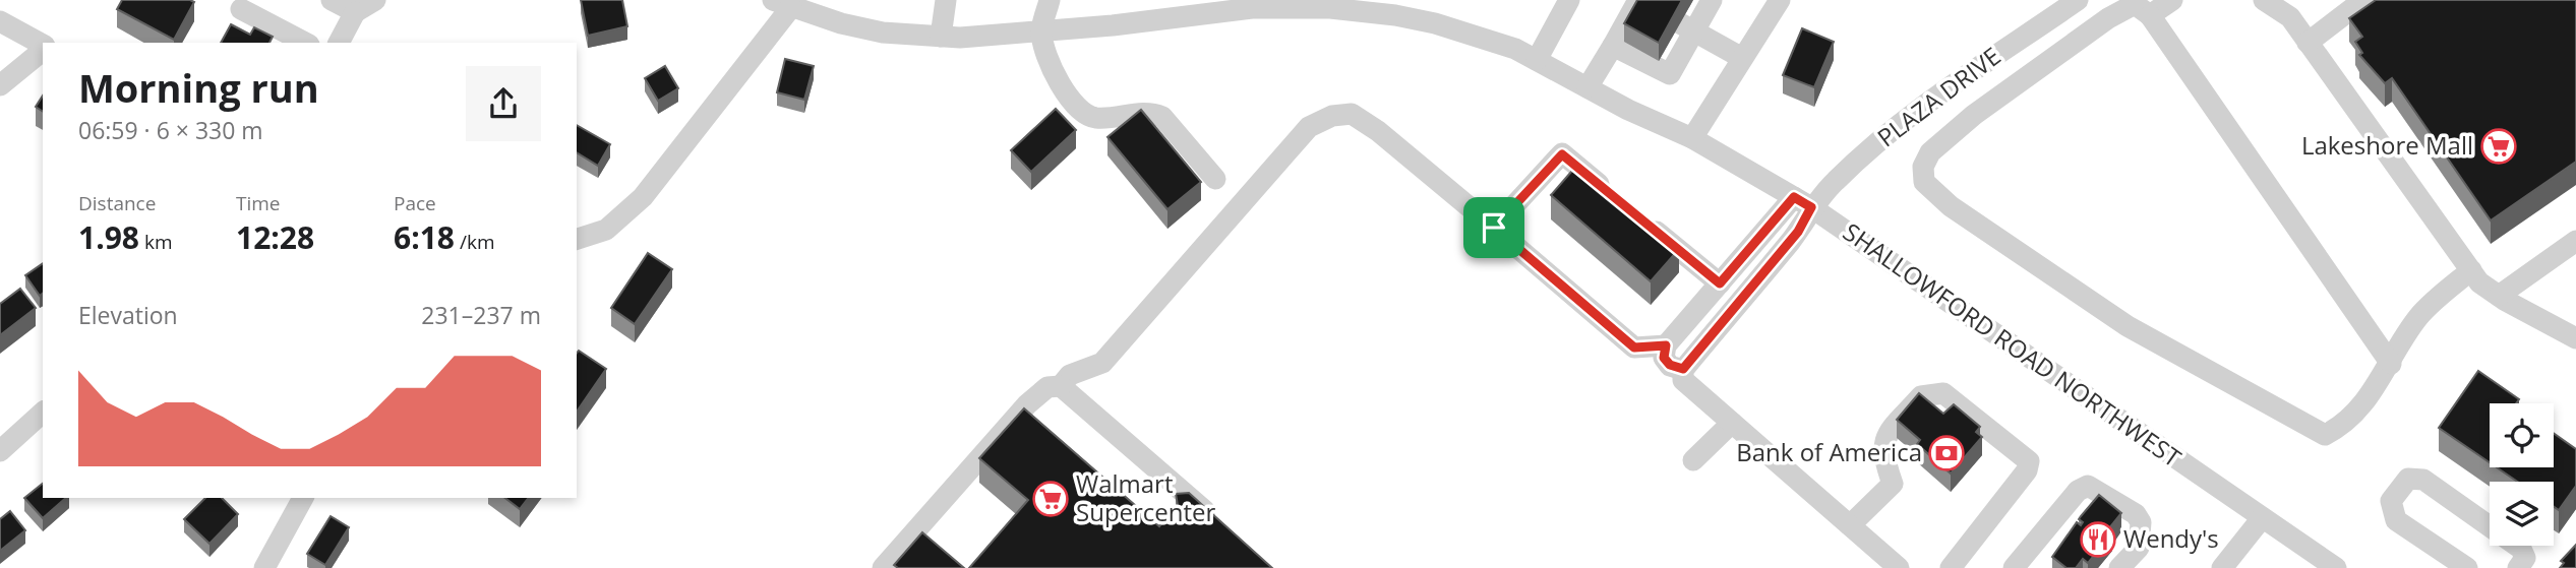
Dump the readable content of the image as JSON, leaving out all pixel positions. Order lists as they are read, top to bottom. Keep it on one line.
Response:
{"streets":{"street":["PLAZA DRIVE","SHALLOWFORD ROAD NORTHWEST"]},"crossings":[["PLAZA DRIVE","SHALLOWFORD ROAD NORTHWEST"]],"places":{"supermarket":["Lakeshore Mall","Walmart Supercenter"],"bank":["Bank of America"],"restaurant":["Wendy's"]},"page":{"heading":["Morning run","06:59 · 6 × 330 m"],"stats":[["Distance","1.98 km"],["Time","12:28"],["Pace","6:18 /km"]],"chart":["Elevation","231–237 m"]}}
